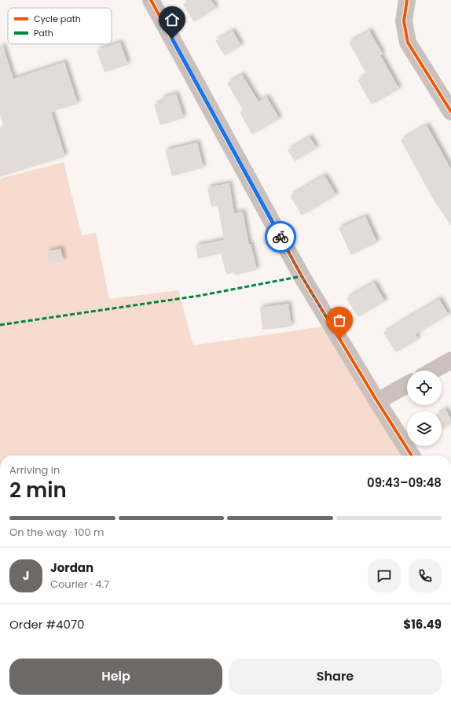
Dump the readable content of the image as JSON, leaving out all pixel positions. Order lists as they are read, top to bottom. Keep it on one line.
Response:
{"legend":["Cycle path","Path"],"page":{"heading":["2 min","Arriving in","09:43–09:48"],"panel":["Jordan","Courier · 4.7","Order #4070","$16.49"],"bar":"On the way · 100 m","round":"J","buttons":["Help","Share"]}}
